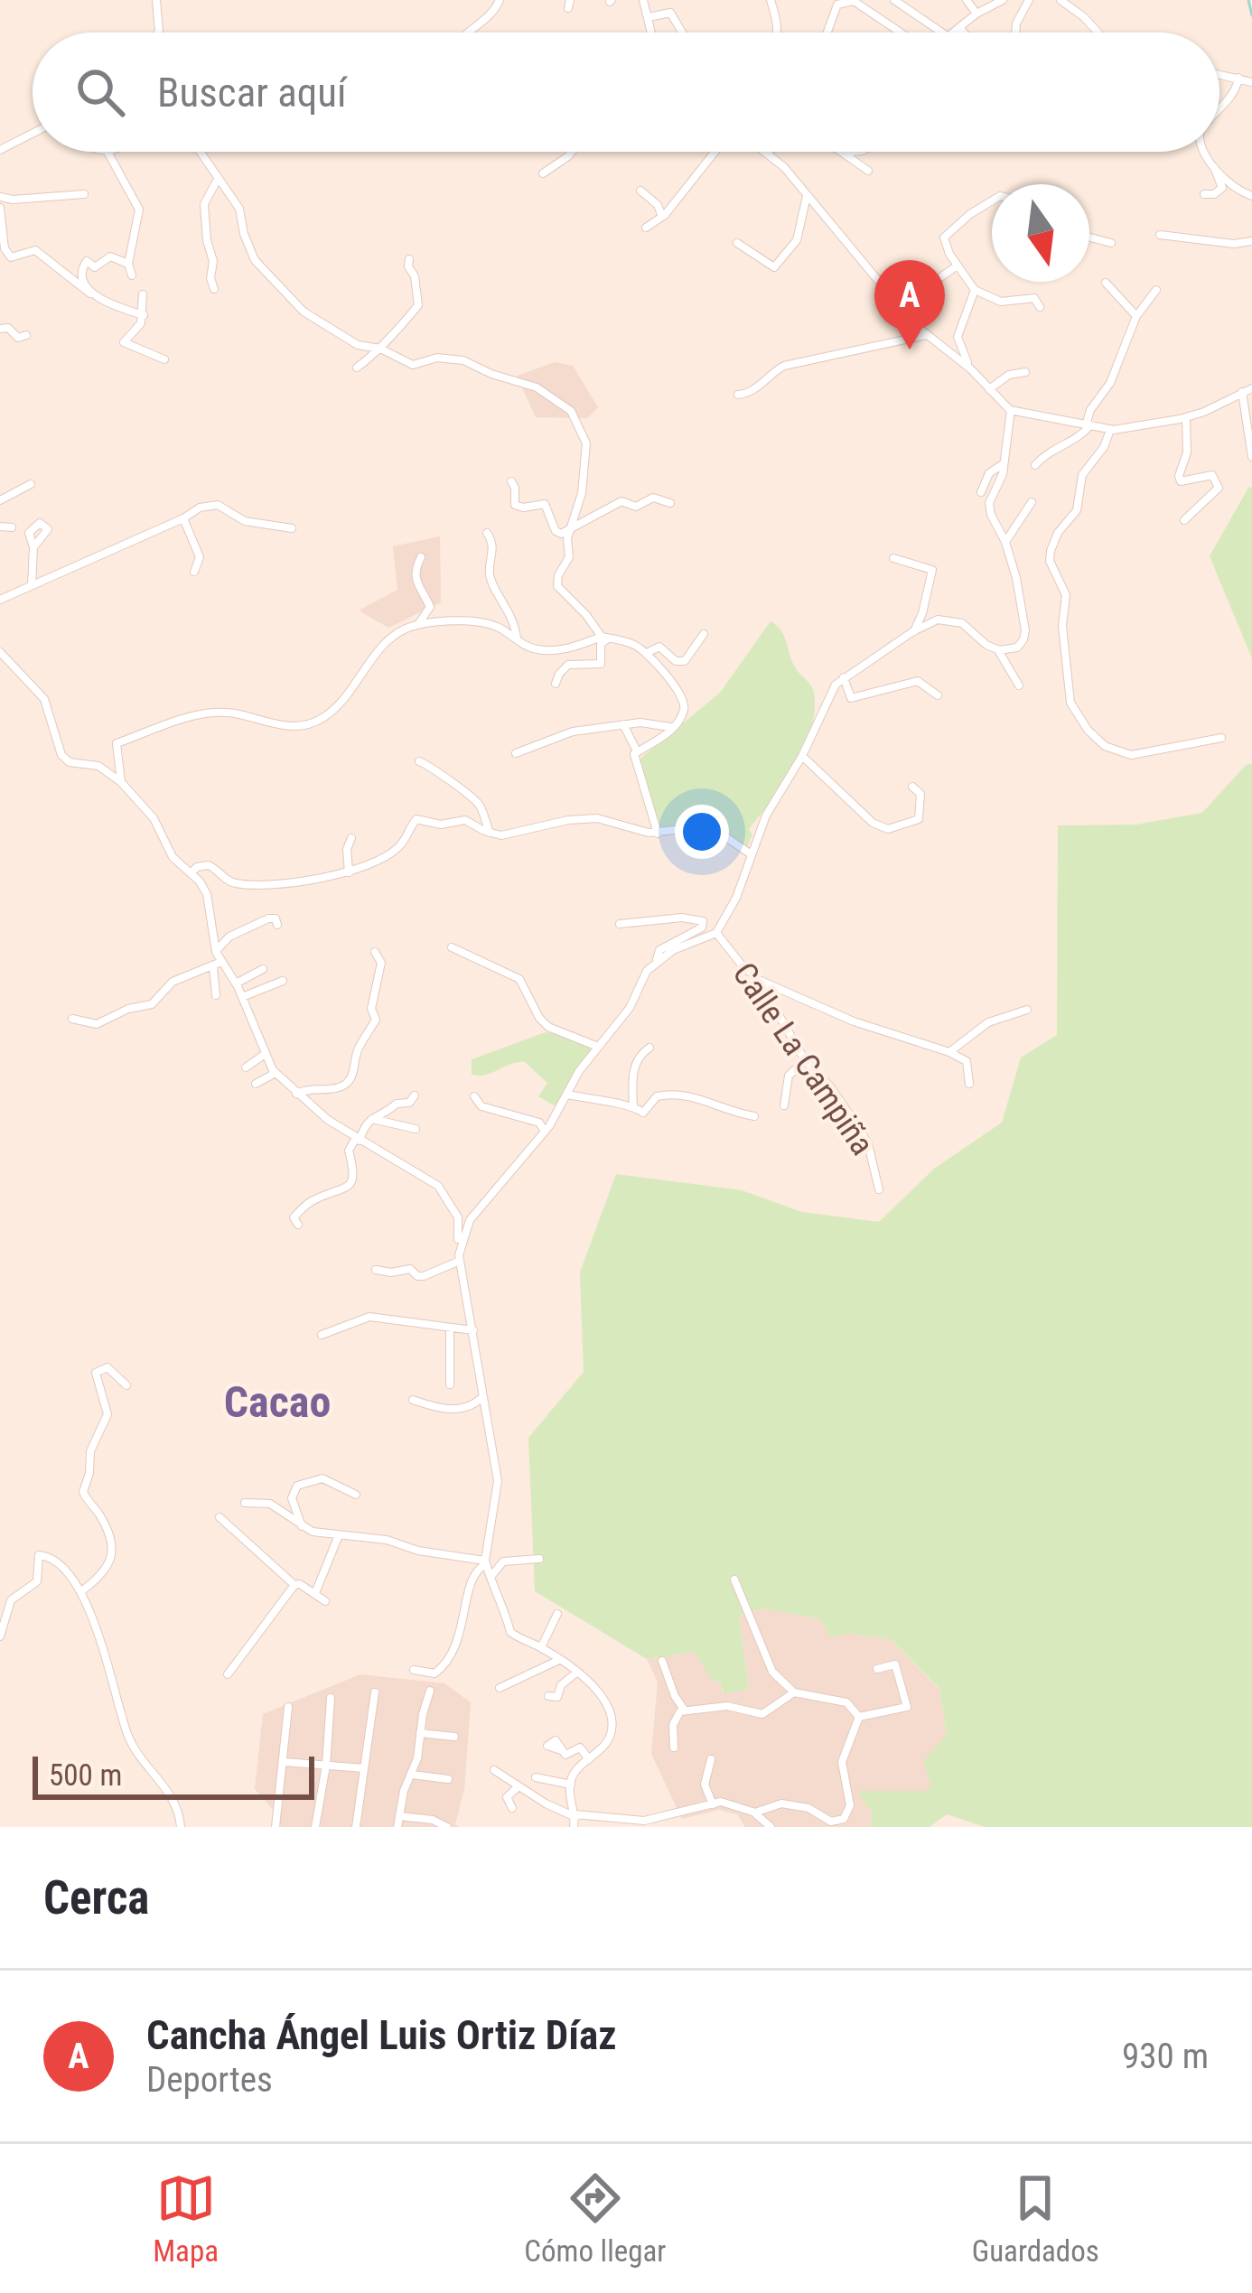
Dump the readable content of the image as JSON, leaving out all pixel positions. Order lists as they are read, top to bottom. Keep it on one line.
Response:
{"streets":{"street":["Calle La Campiña"]},"districts":["Cacao"],"scale_bar":"500 m","north":"bottom","page":{"search":"Buscar aquí","pins":"A","scale":"500 m","heading":"Cerca","list":[{"mark":"A","name":"Cancha Ángel Luis Ortiz Díaz","note":"Deportes","value":"930 m"}],"nav":["Mapa","Cómo llegar","Guardados"]}}
